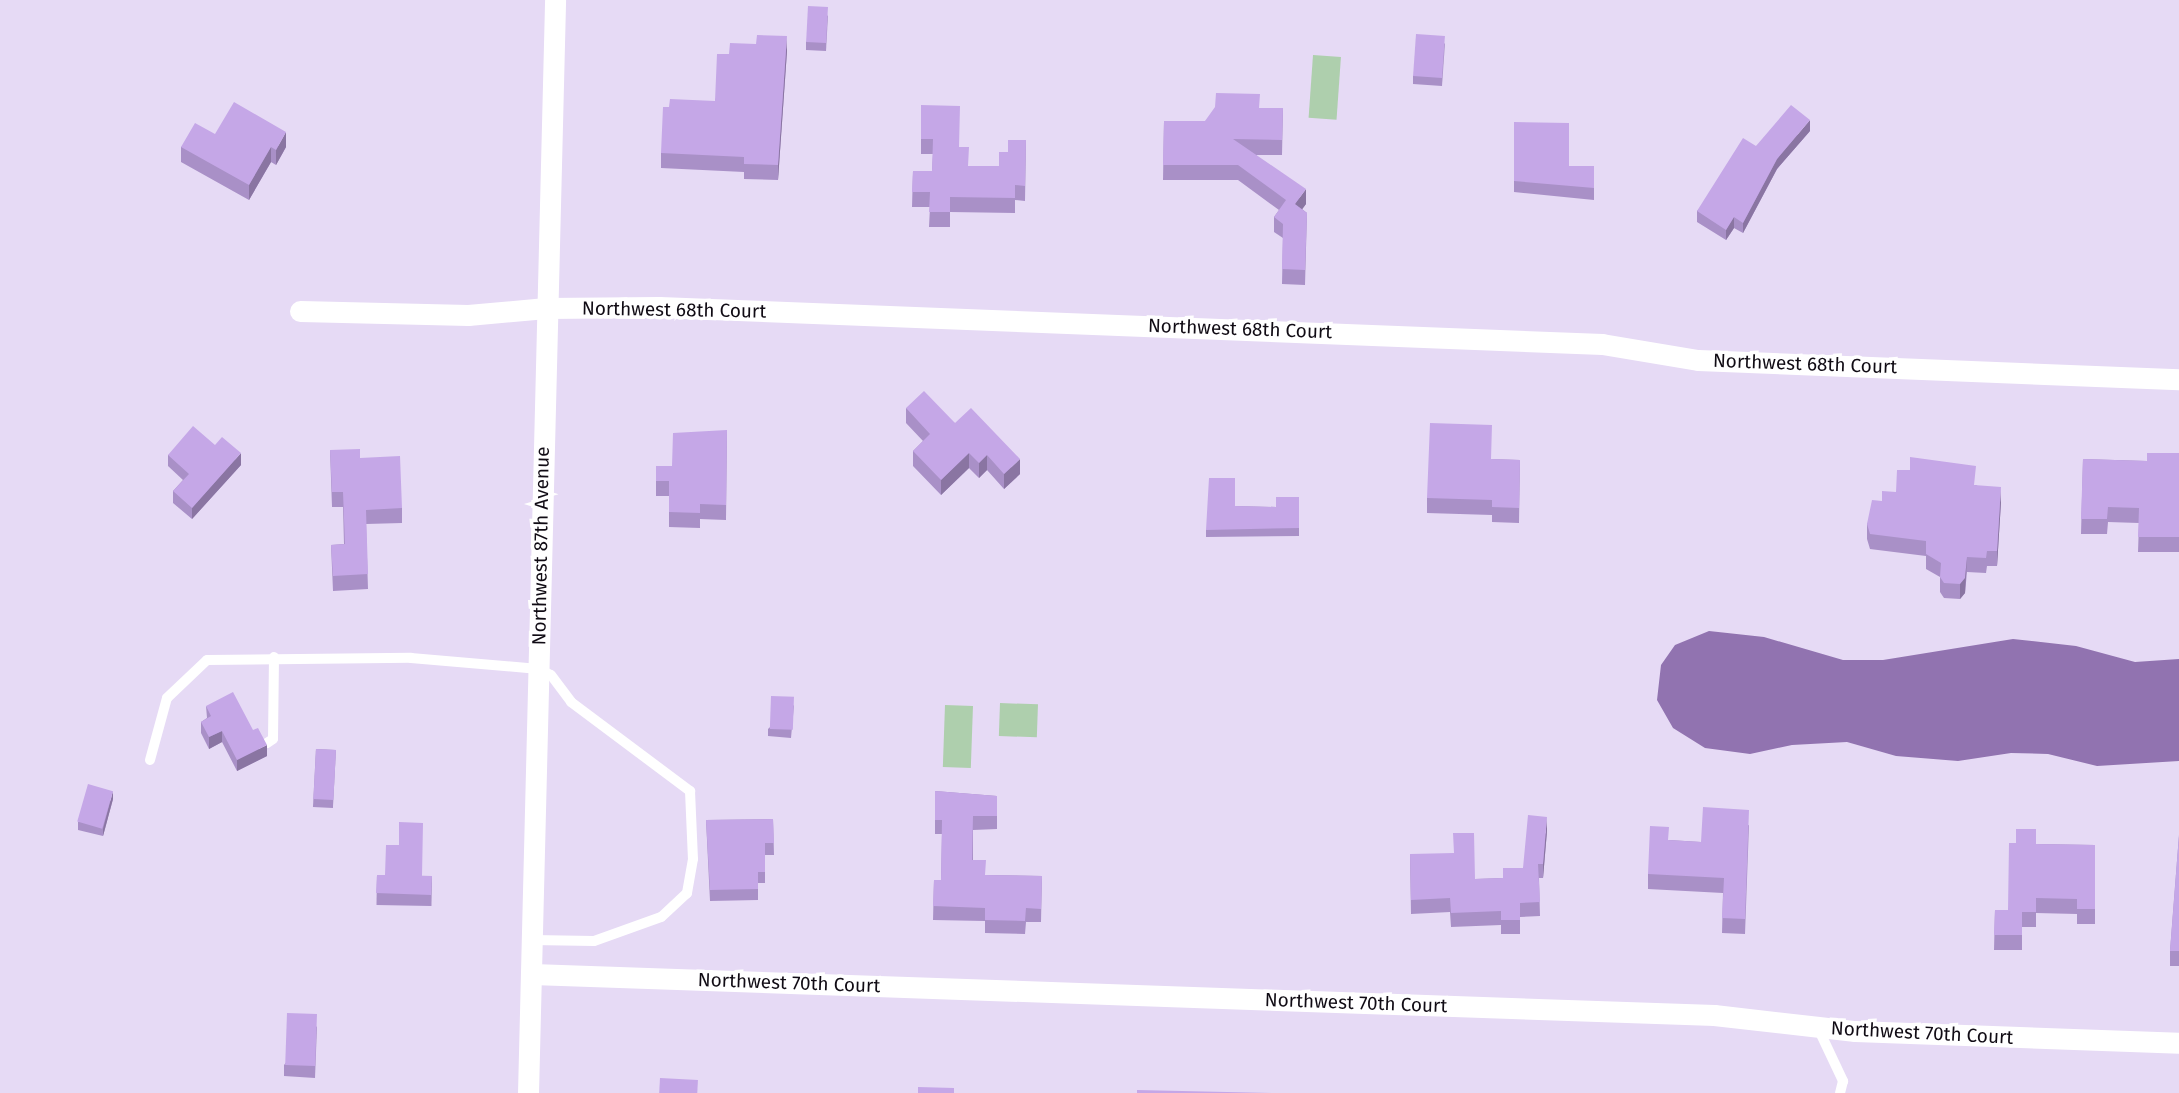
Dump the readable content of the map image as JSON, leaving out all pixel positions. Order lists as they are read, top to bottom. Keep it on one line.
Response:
{"streets":{"street":["Northwest 68th Court","Northwest 87th Avenue","Northwest 70th Court"]},"crossings":[["Northwest 68th Court","Northwest 87th Avenue"],["Northwest 87th Avenue","Northwest 70th Court"]]}
